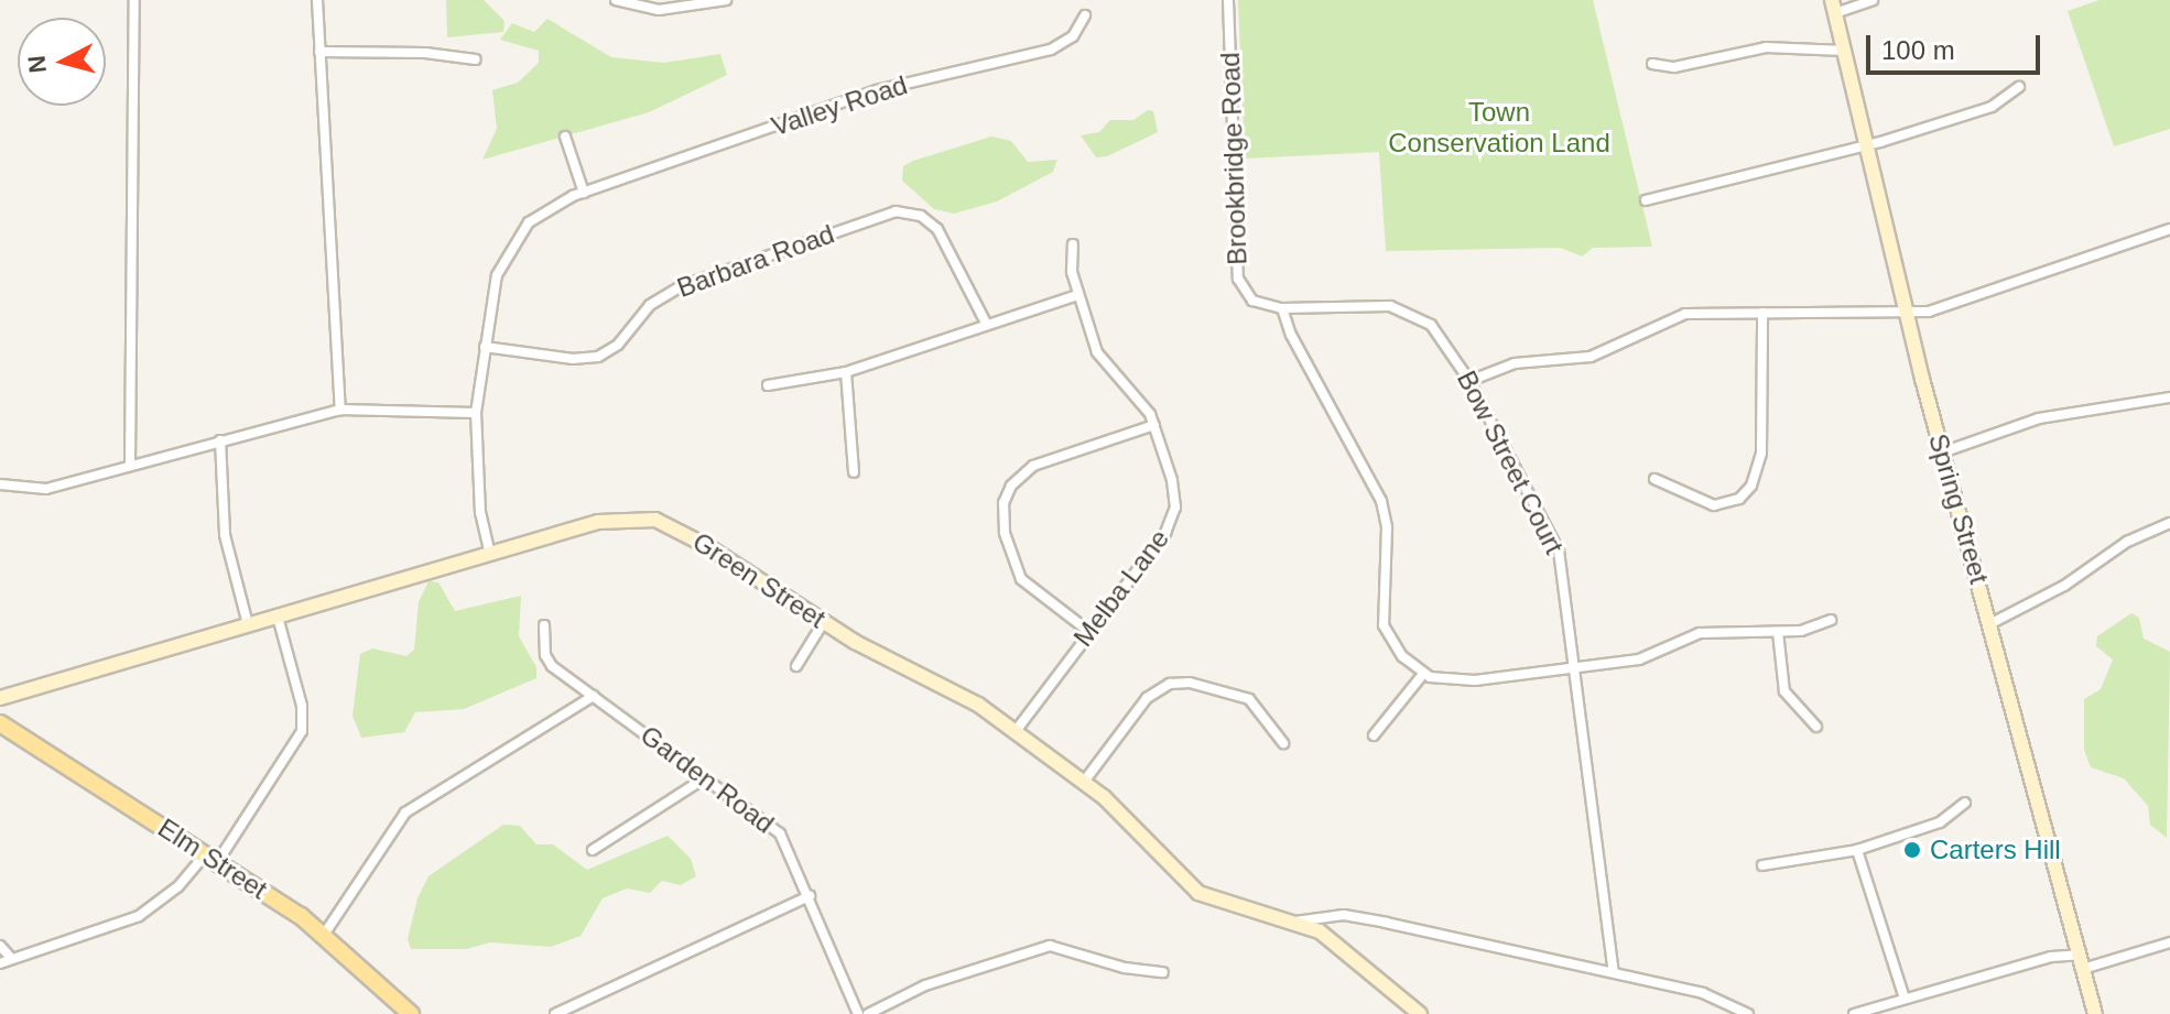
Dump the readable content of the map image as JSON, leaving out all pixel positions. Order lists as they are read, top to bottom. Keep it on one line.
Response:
{"streets":{"main road":["Elm Street"],"street":["Valley Road","Brookbridge Road","Barbara Road","Bow Street Court","Spring Street","Green Street","Melba Lane","Garden Road"]},"crossings":[["Valley Road","Barbara Road"],["Valley Road","Green Street"],["Brookbridge Road","Bow Street Court"],["Green Street","Melba Lane"]],"parks":["Town Conservation Land"],"places":["Carters Hill"],"scale_bar":"100 m","north":"left"}
